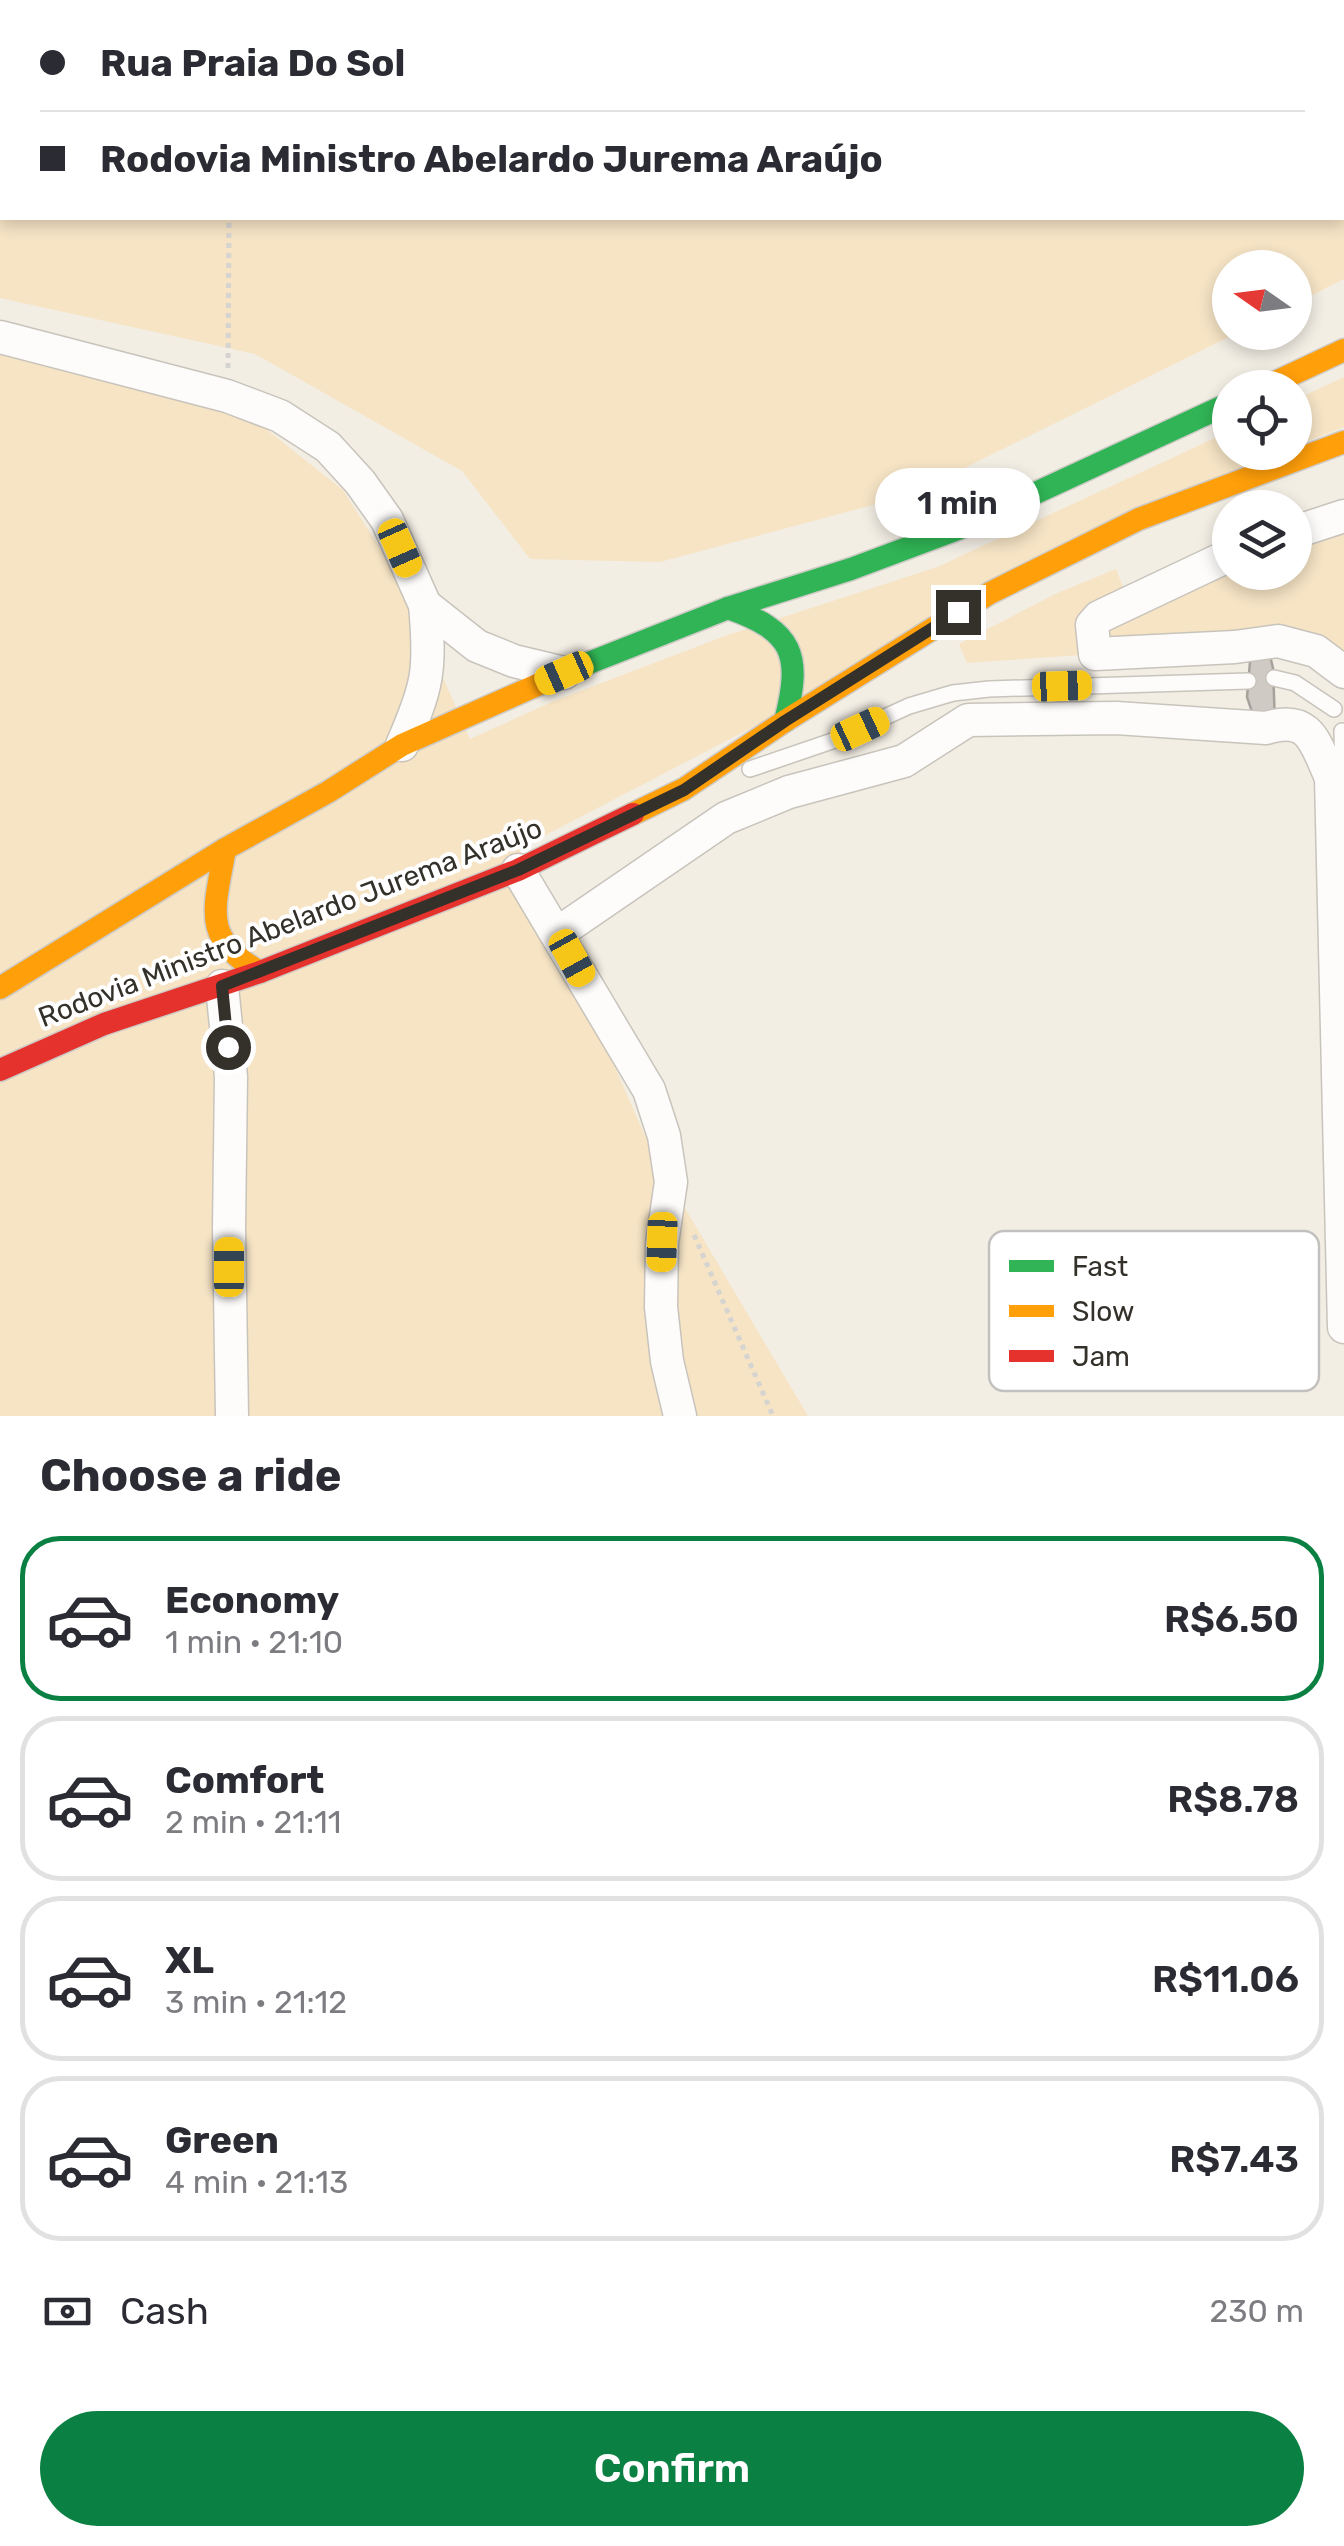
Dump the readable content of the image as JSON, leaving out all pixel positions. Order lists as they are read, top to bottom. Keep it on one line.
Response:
{"streets":{"main road":["Rodovia Ministro Abelardo Jurema Araújo"]},"legend":["Fast","Slow","Jam"],"north":"left","page":{"banner":["Rua Praia Do Sol","Rodovia Ministro Abelardo Jurema Araújo"],"bubble":"1 min","heading":"Choose a ride","list":[{"name":"Economy","note":"1 min · 21:10","value":"R$6.50"},{"name":"Comfort","note":"2 min · 21:11","value":"R$8.78"},{"name":"XL","note":"3 min · 21:12","value":"R$11.06"},{"name":"Green","note":"4 min · 21:13","value":"R$7.43"}],"pay":["Cash","230 m"],"buttons":"Confirm"}}
